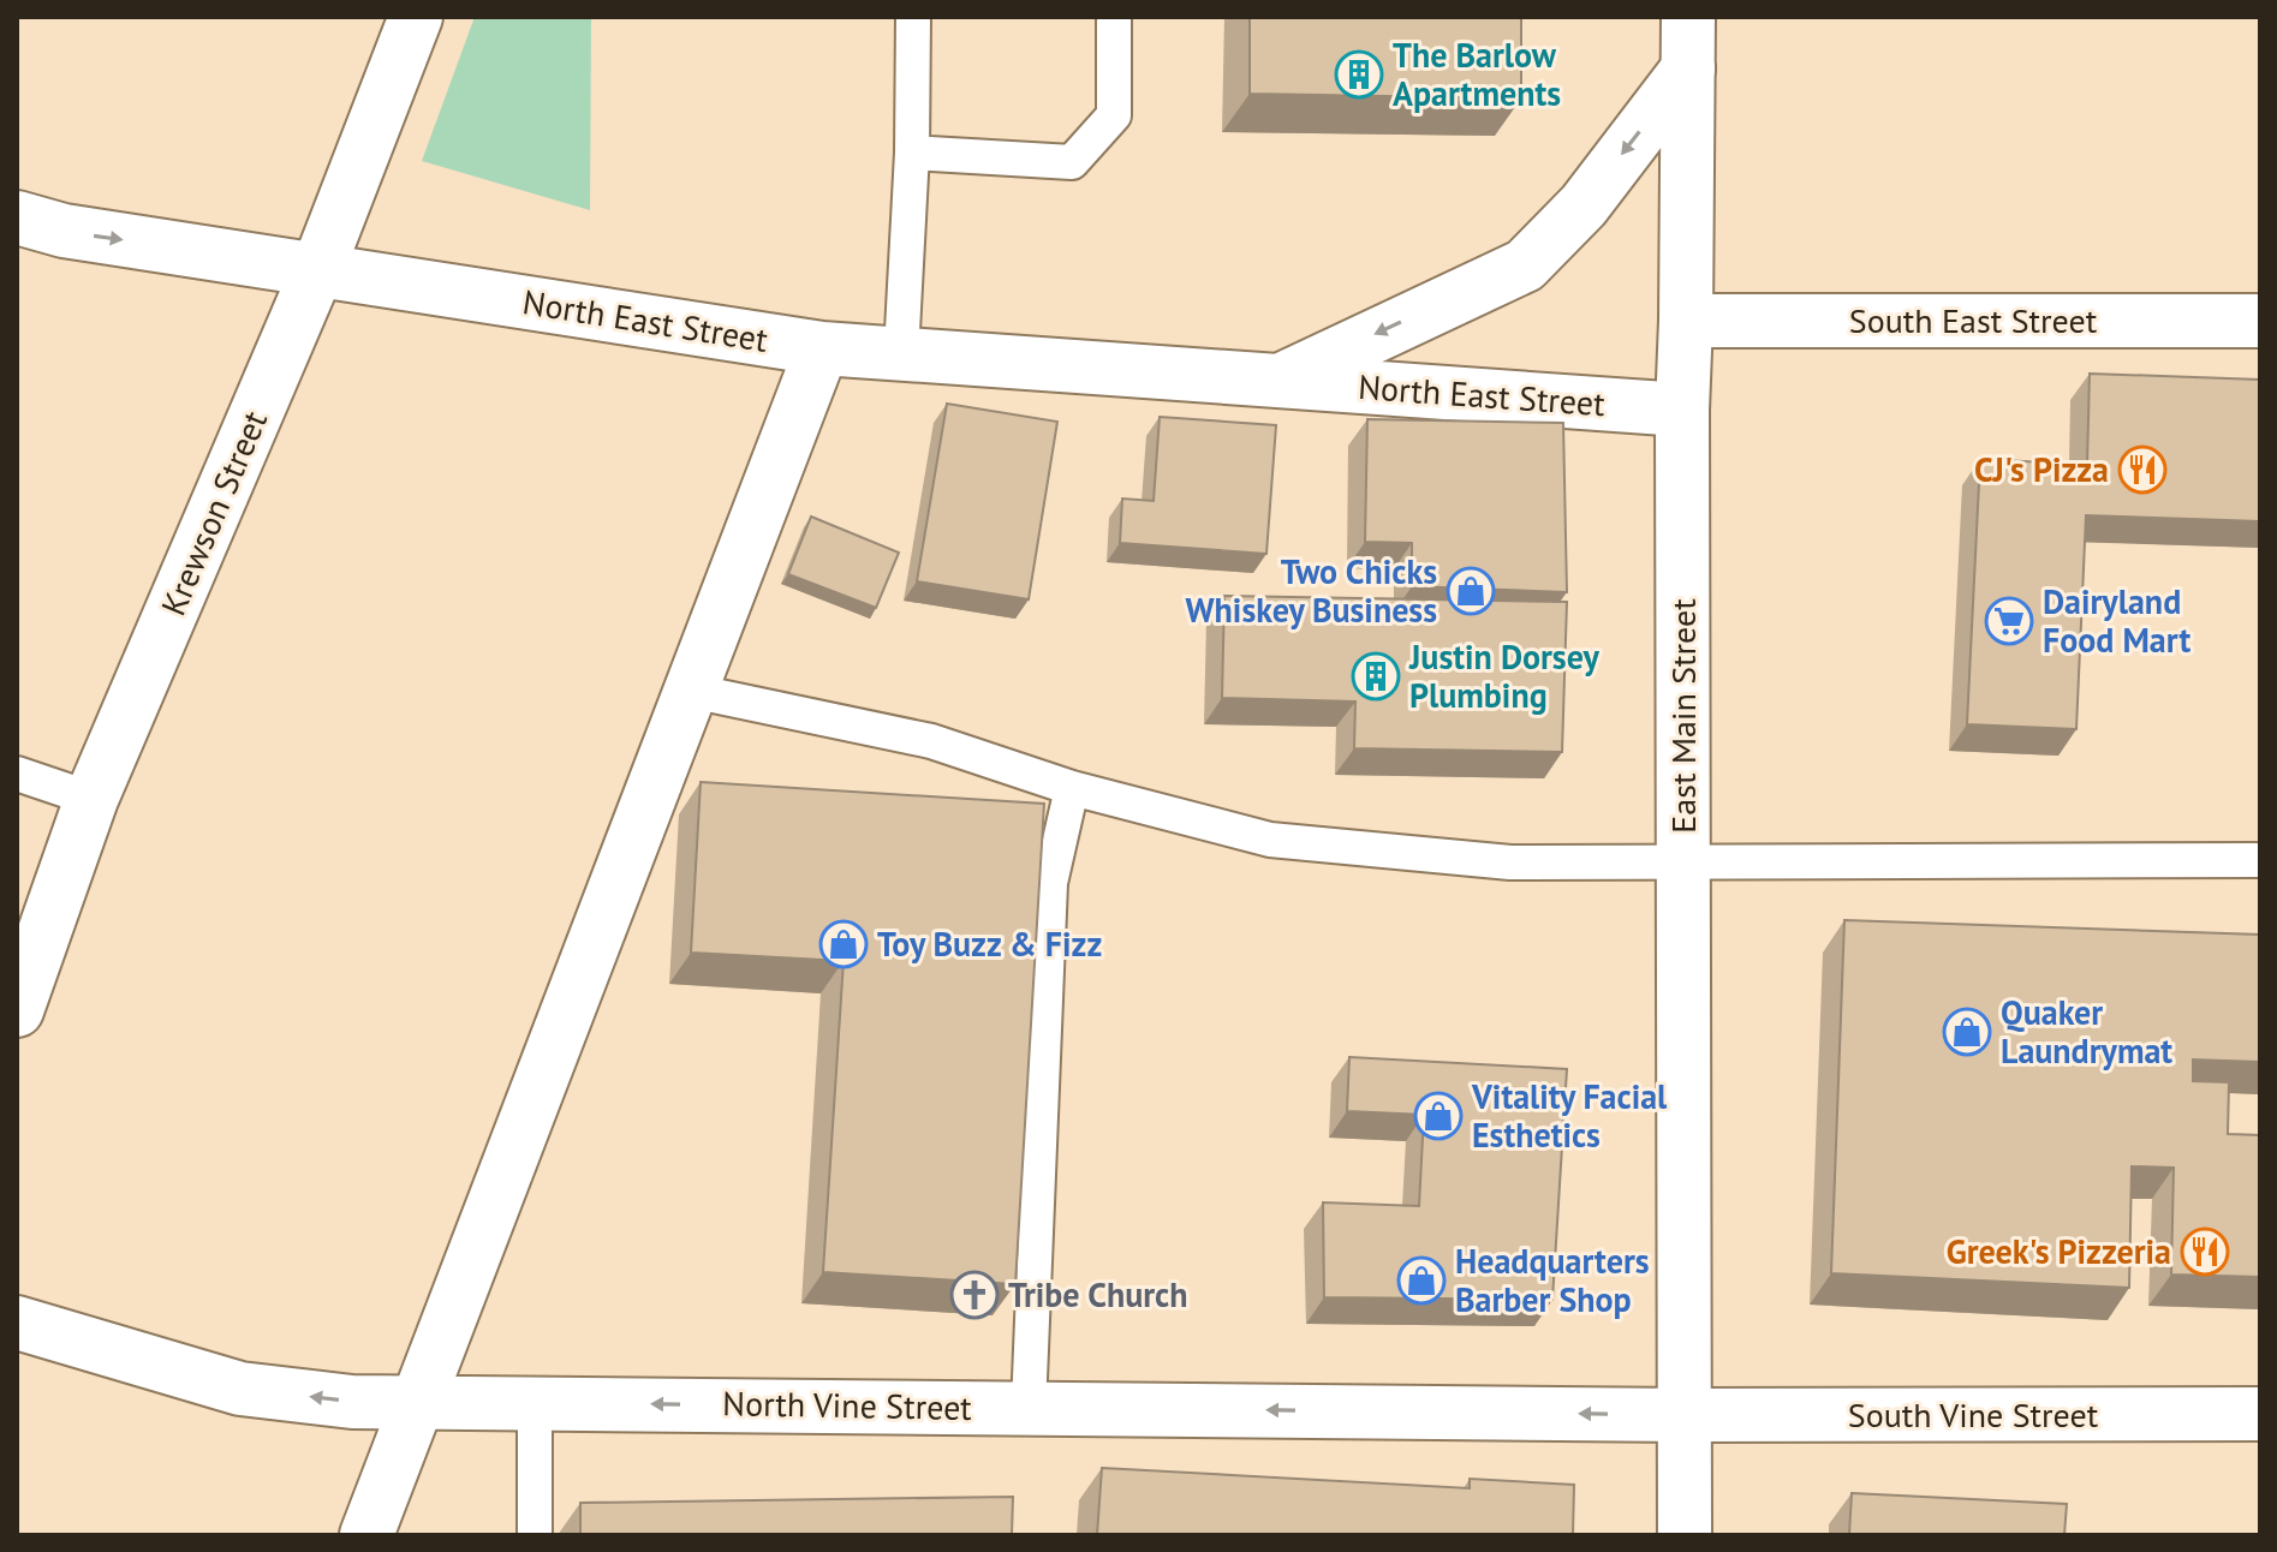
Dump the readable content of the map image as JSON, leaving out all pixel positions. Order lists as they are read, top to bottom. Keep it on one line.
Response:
{"streets":{"street":["North East Street","South East Street","Krewson Street","East Main Street","North Vine Street","South Vine Street"]},"crossings":[["North East Street","Krewson Street"],["North East Street","East Main Street"],["South East Street","East Main Street"],["East Main Street","North Vine Street"],["East Main Street","South Vine Street"],["North Vine Street","South Vine Street"]],"one_way":["North Vine Street"],"places":{"building":["The Barlow Apartments","Justin Dorsey Plumbing"],"restaurant":["CJ's Pizza","Greek's Pizzeria"],"shop":["Two Chicks Whiskey Business","Toy Buzz & Fizz","Quaker Laundrymat","Vitality Facial Esthetics","Headquarters Barber Shop"],"supermarket":["Dairyland Food Mart"],"church":["Tribe Church"]}}
